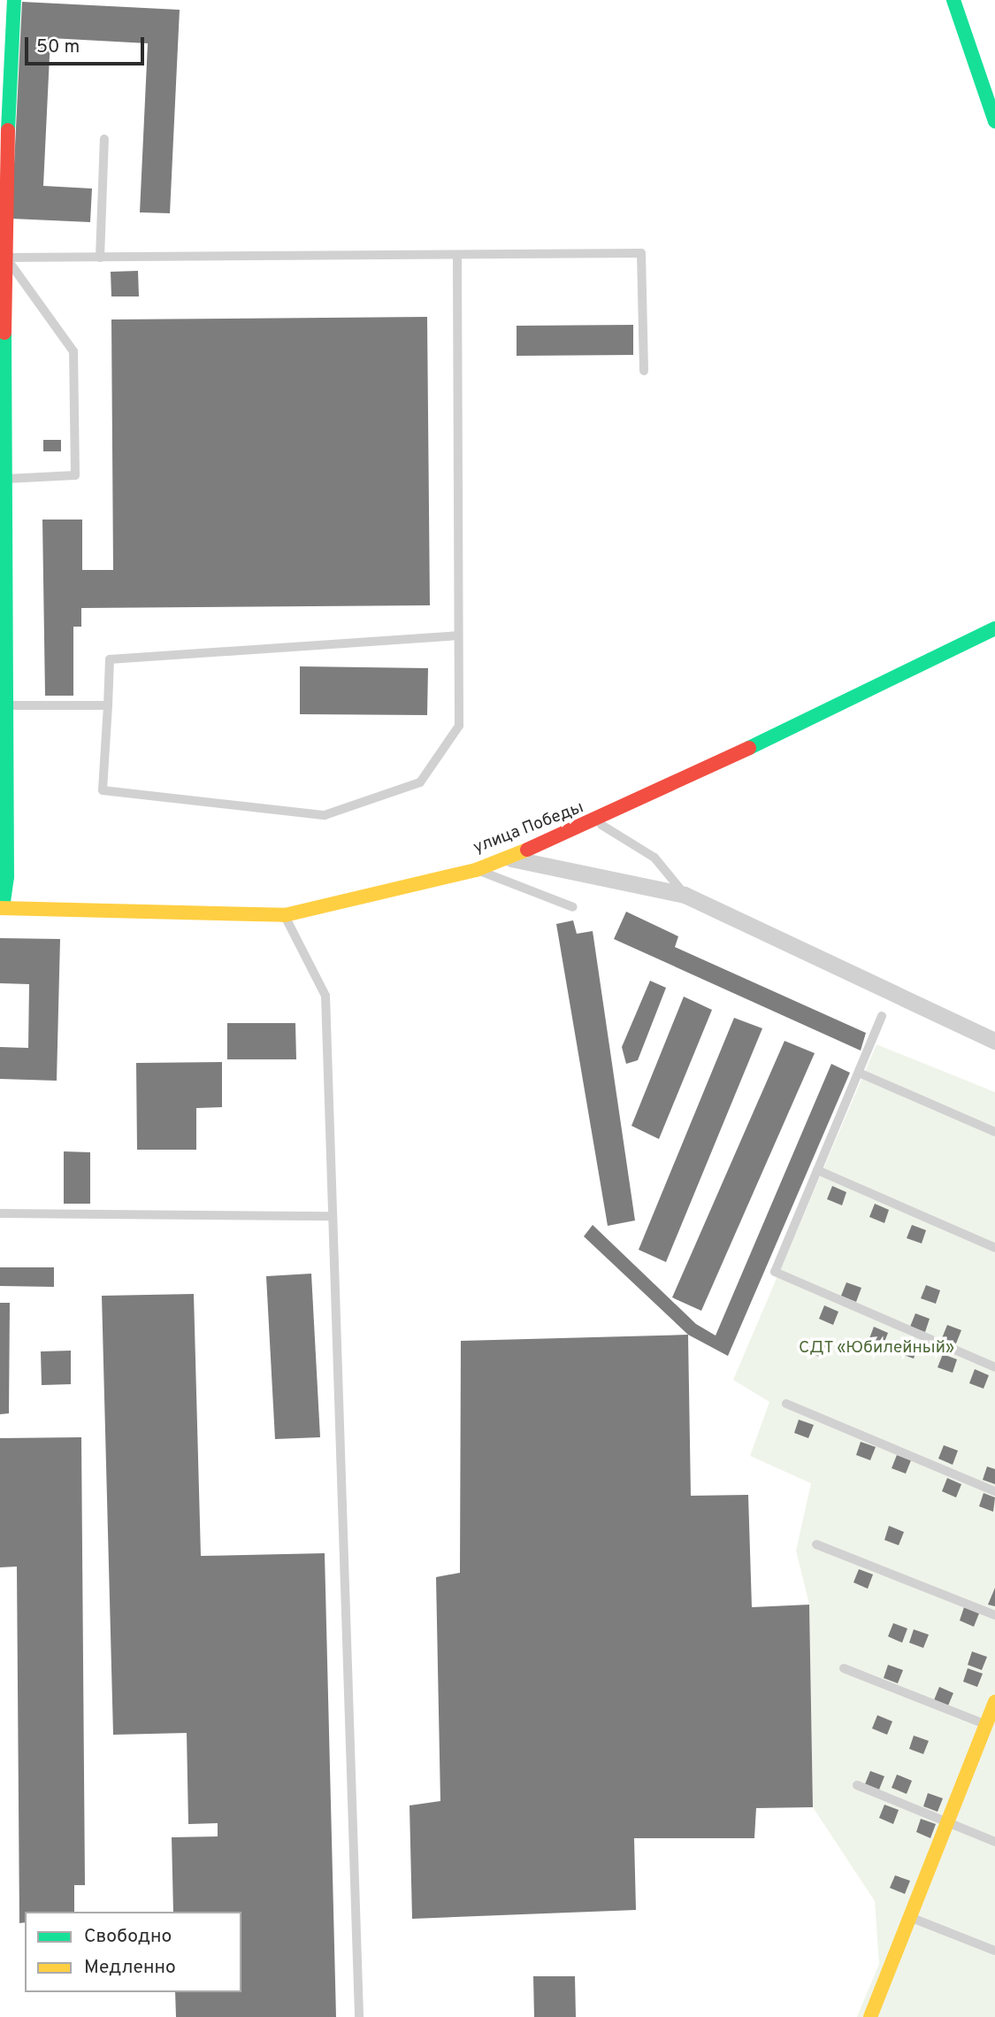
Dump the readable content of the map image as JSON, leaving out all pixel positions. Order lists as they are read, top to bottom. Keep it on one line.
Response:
{"streets":{"street":["улица Победы"]},"parks":["СДТ «Юбилейный»"],"legend":["Свободно","Медленно"],"scale_bar":"50 m"}
